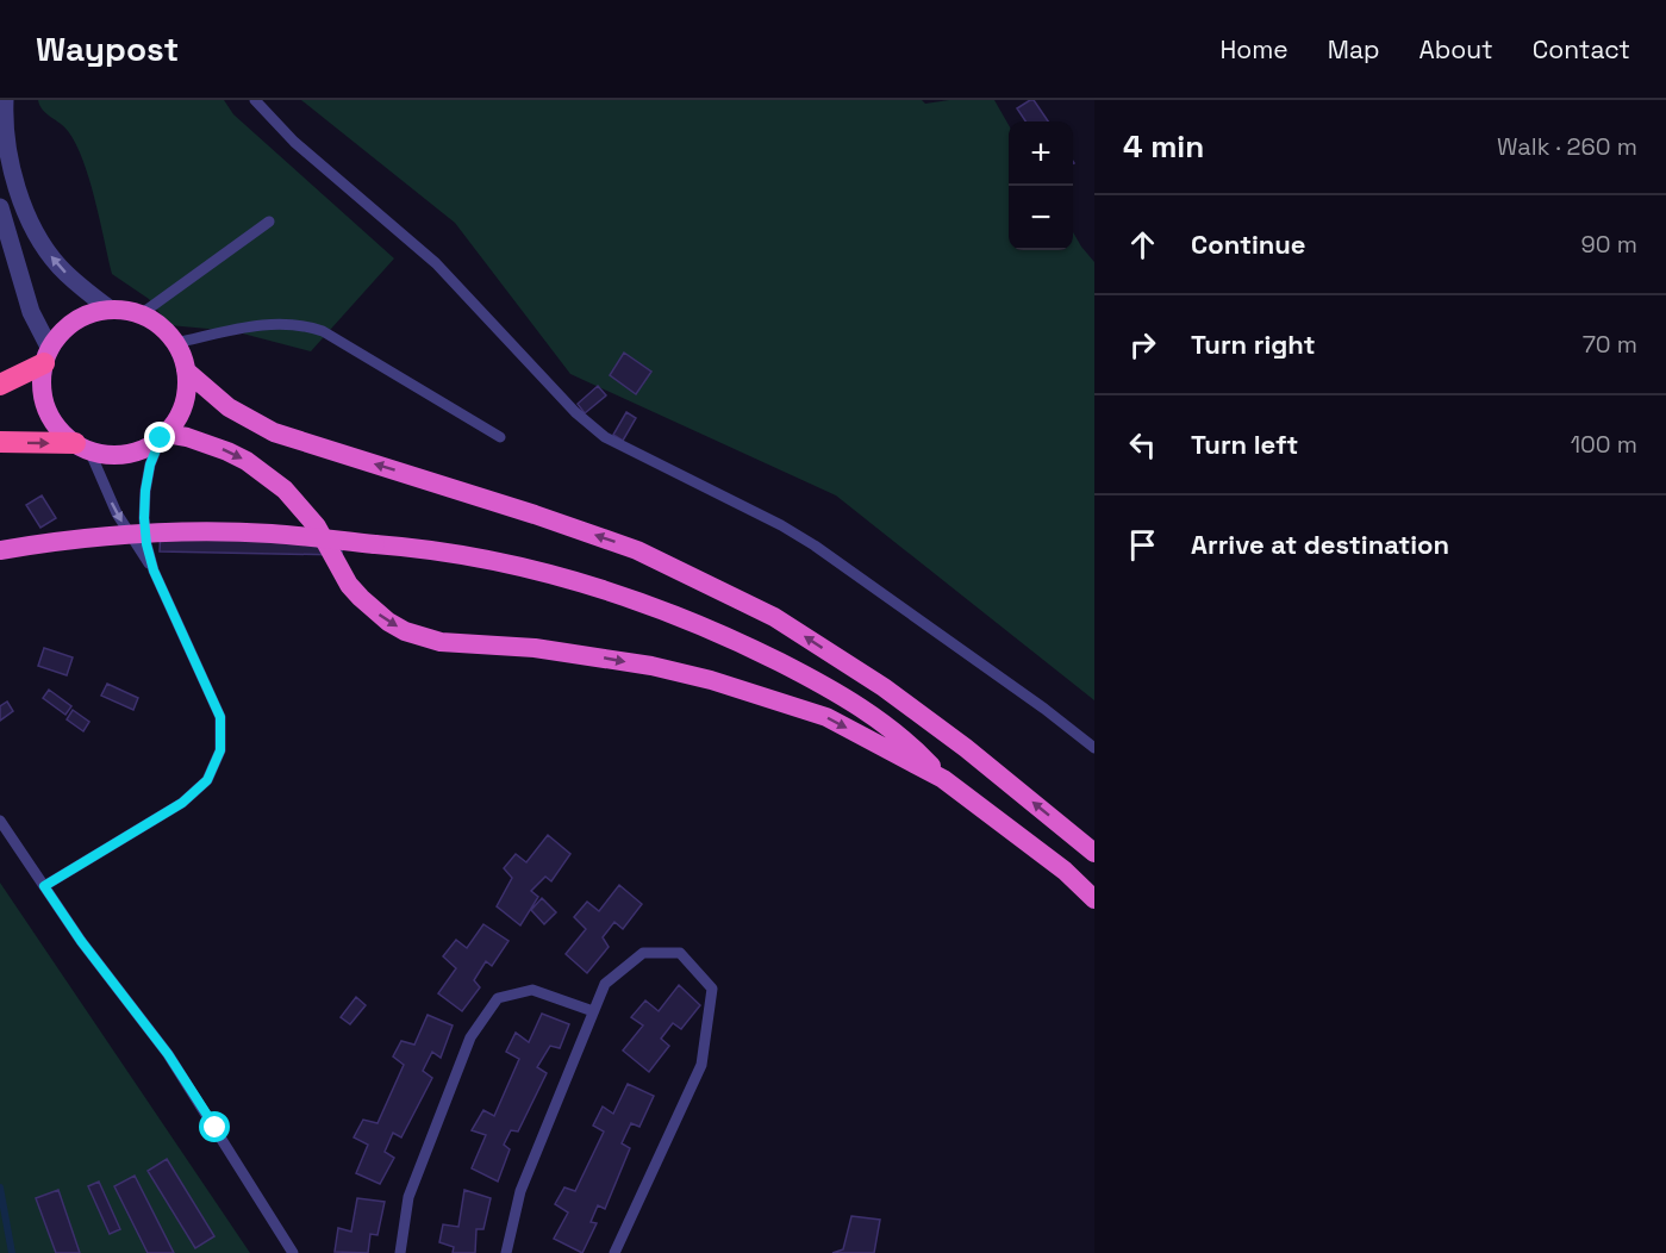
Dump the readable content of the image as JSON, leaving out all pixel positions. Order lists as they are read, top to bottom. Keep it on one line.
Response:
{"page":{"header":"Waypost","nav":["Home","Map","About","Contact"],"heading":["4 min","Walk · 260 m"],"map_buttons":["+","−"],"list":[["Continue","90 m"],["Turn right","70 m"],["Turn left","100 m"],"Arrive at destination"]}}
